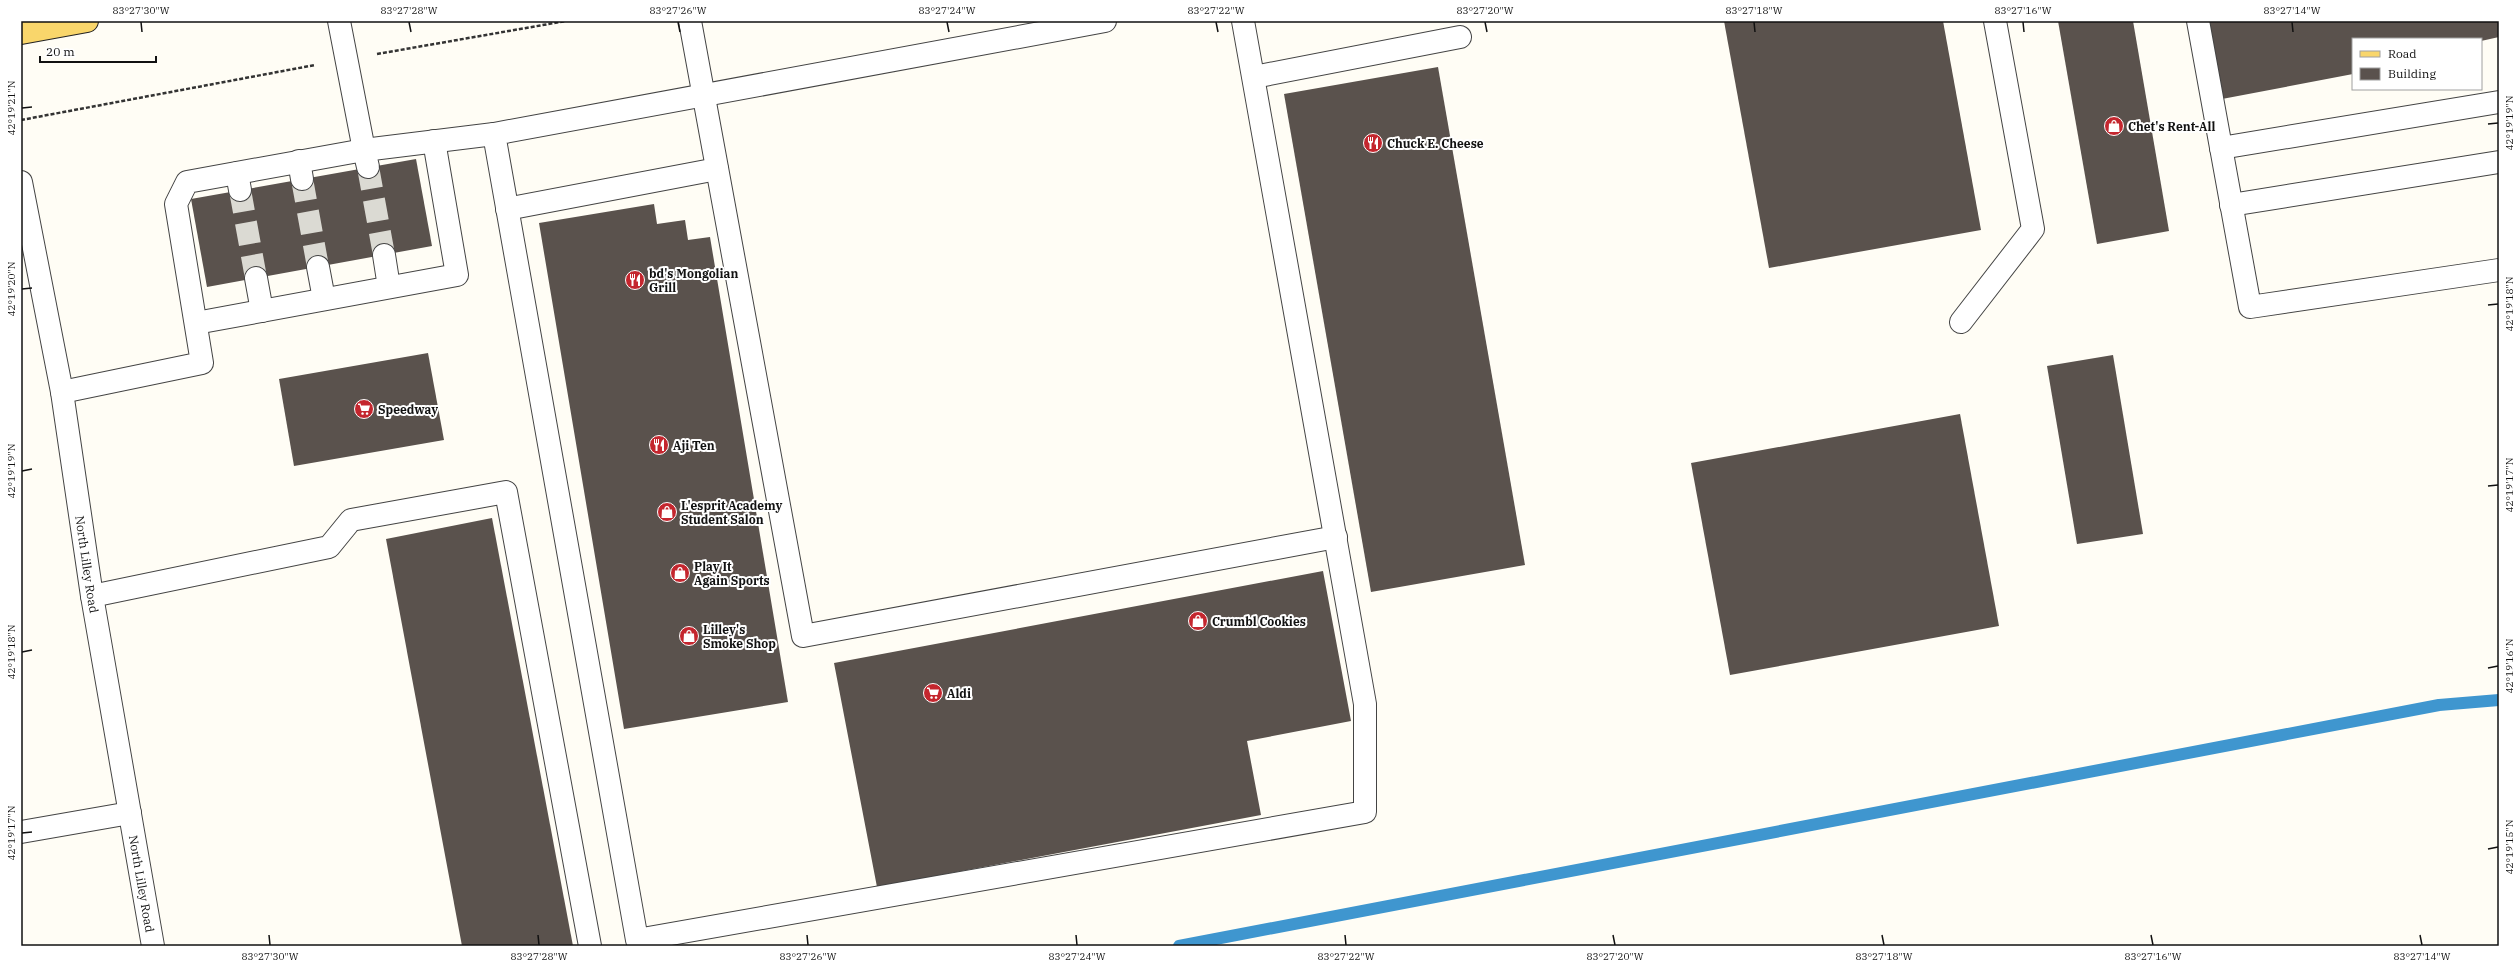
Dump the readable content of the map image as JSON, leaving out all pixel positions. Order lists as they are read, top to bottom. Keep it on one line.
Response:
{"streets":{"street":["North Lilley Road"]},"places":{"shop":["Chet's Rent-All","L'esprit Academy Student Salon","Play It Again Sports","Crumbl Cookies","Lilley's Smoke Shop"],"restaurant":["Chuck E. Cheese","bd's Mongolian Grill","Aji Ten"],"supermarket":["Speedway","Aldi"]},"legend":["Road","Building"],"scale_bar":"20 m","coordinates":["83°27'30\"W","83°27'28\"W","83°27'26\"W","83°27'24\"W","83°27'22\"W","83°27'20\"W","83°27'18\"W","83°27'16\"W","83°27'14\"W","42°19'21\"N","42°19'19\"N","42°19'20\"N","42°19'18\"N","42°19'17\"N","42°19'16\"N","42°19'15\"N"]}
